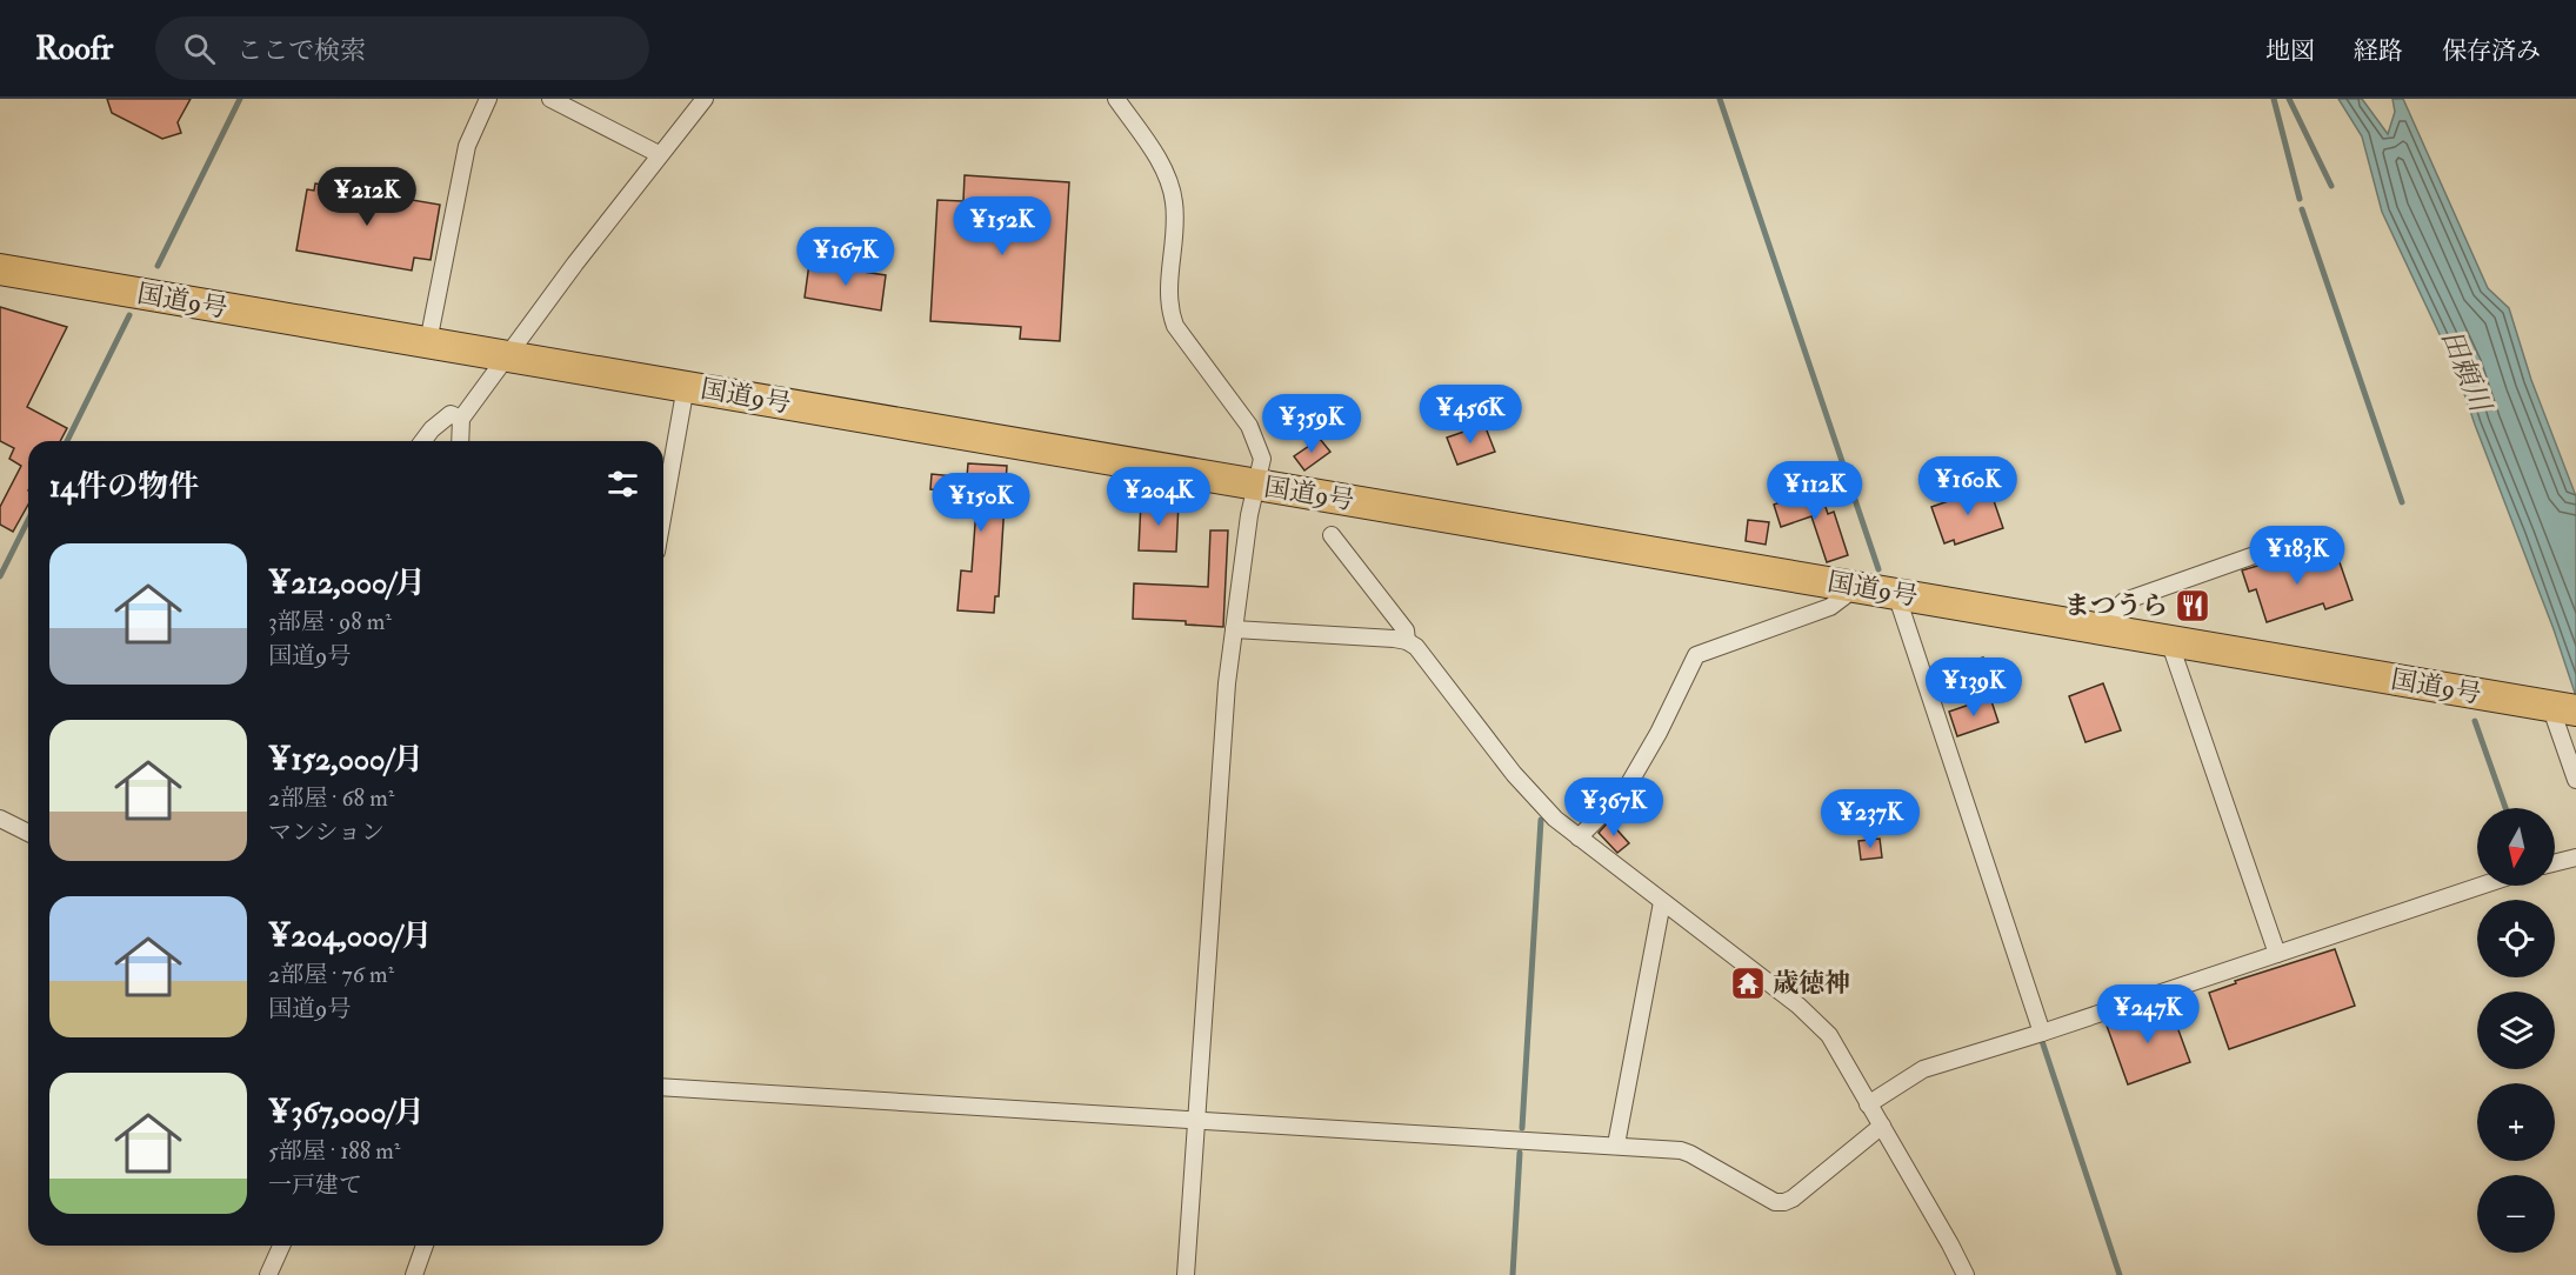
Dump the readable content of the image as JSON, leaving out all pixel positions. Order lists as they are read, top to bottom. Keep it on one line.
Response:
{"streets":{"highway":["国道9号"]},"water":["田頼川"],"places":{"restaurant":["まつうら"],"temple":["歳徳神"]},"north":"bottom","page":{"header":"Roofr","search":"ここで検索","nav":["地図","経路","保存済み"],"price":["¥212K","¥152K","¥167K","¥456K","¥359K","¥160K","¥112K","¥204K","¥150K","¥183K","¥139K","¥367K","¥237K","¥247K"],"heading":"14件の物件","list":[{"name":"¥212,000/月","note":"3部屋 · 98 m² · 国道9号"},{"name":"¥152,000/月","note":"2部屋 · 68 m² · マンション"},{"name":"¥204,000/月","note":"2部屋 · 76 m² · 国道9号"},{"name":"¥367,000/月","note":"5部屋 · 188 m² · 一戸建て"}],"map_buttons":["+","−"]}}
